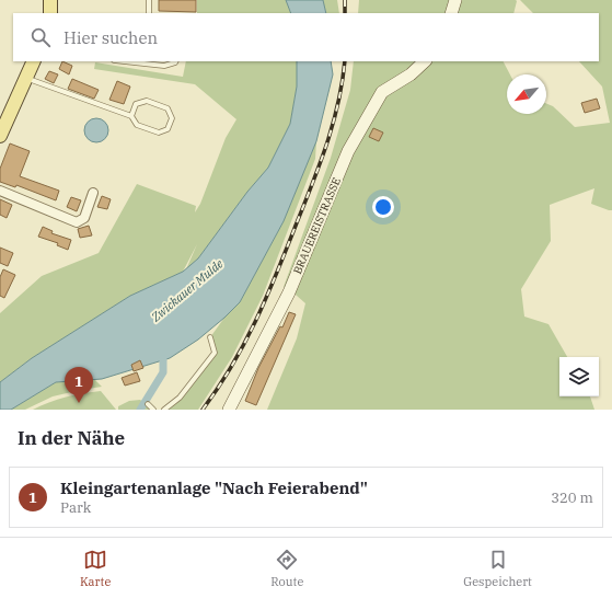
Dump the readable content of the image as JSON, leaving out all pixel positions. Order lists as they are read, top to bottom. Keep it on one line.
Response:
{"streets":{"street":["BRAUEREISTRASSE"]},"water":["Zwickauer Mulde"],"north":"bottom left","page":{"search":"Hier suchen","pins":"1","heading":"In der Nähe","list":[{"mark":"1","name":"Kleingartenanlage \"Nach Feierabend\"","note":"Park","value":"320 m"}],"nav":["Karte","Route","Gespeichert"]}}
